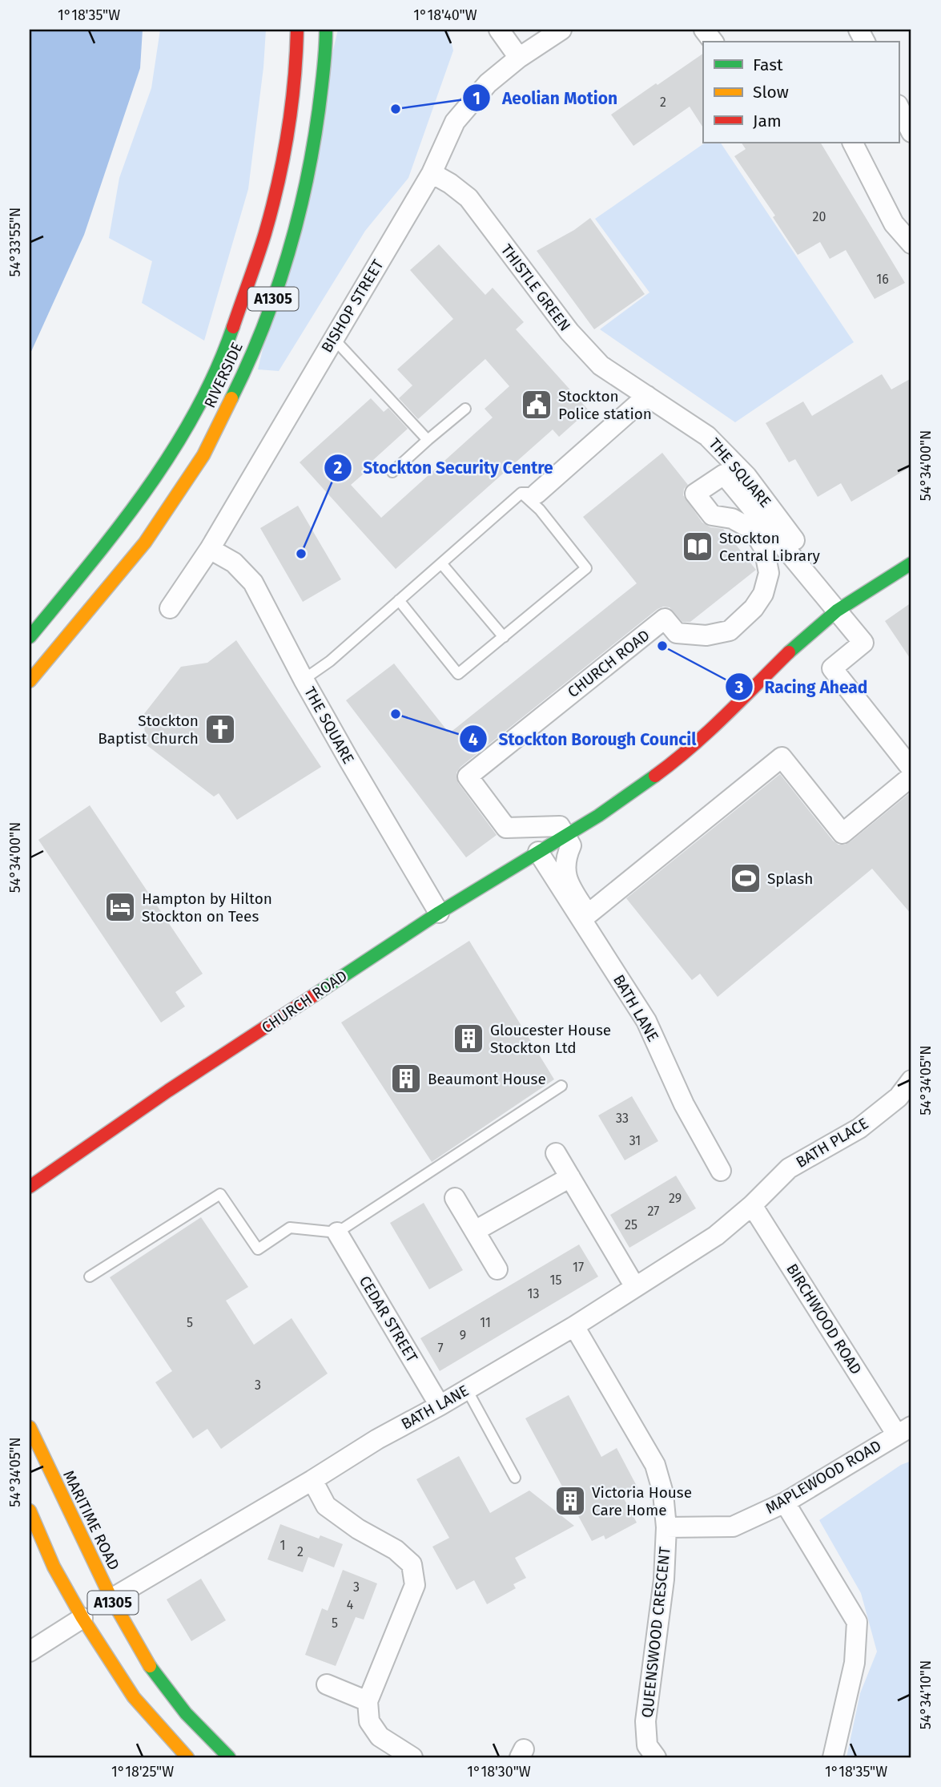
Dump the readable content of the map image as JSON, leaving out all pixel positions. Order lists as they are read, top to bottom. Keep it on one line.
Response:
{"streets":{"main road":["A1305","RIVERSIDE","CHURCH ROAD","MARITIME ROAD"],"street":["THISTLE GREEN","BISHOP STREET","THE SQUARE","BATH LANE","BATH PLACE","CEDAR STREET","BIRCHWOOD ROAD","MAPLEWOOD ROAD","QUEENSWOOD CRESCENT"]},"crossings":[["THISTLE GREEN","BISHOP STREET"],["THISTLE GREEN","THE SQUARE"],["BISHOP STREET","THE SQUARE"],["THE SQUARE","CHURCH ROAD"],["CHURCH ROAD","BATH LANE"],["BATH LANE","BATH PLACE"],["BATH LANE","CEDAR STREET"],["BATH LANE","BIRCHWOOD ROAD"],["BATH LANE","MARITIME ROAD"],["BATH LANE","QUEENSWOOD CRESCENT"],["BATH PLACE","BIRCHWOOD ROAD"],["BIRCHWOOD ROAD","MAPLEWOOD ROAD"],["MAPLEWOOD ROAD","QUEENSWOOD CRESCENT"]],"places":{"other":["Aeolian Motion","Stockton Security Centre","Racing Ahead","Stockton Borough Council"],"public building":["Stockton Police station"],"library":["Stockton Central Library"],"church":["Stockton Baptist Church"],"sports":["Splash"],"hotel":["Hampton by Hilton Stockton on Tees"],"building":["Gloucester House Stockton Ltd","Beaumont House","Victoria House Care Home"]},"house_numbers":["2","20","16","33","31","29","27","25","17","15","13","5","11","9","7","3","1","2","3","4","5"],"legend":["Fast","Slow","Jam"],"coordinates":["1°18'35\"W","1°18'40\"W","54°33'55\"N","54°34'00\"N","54°34'05\"N","54°34'10\"N","1°18'25\"W","1°18'30\"W"]}
